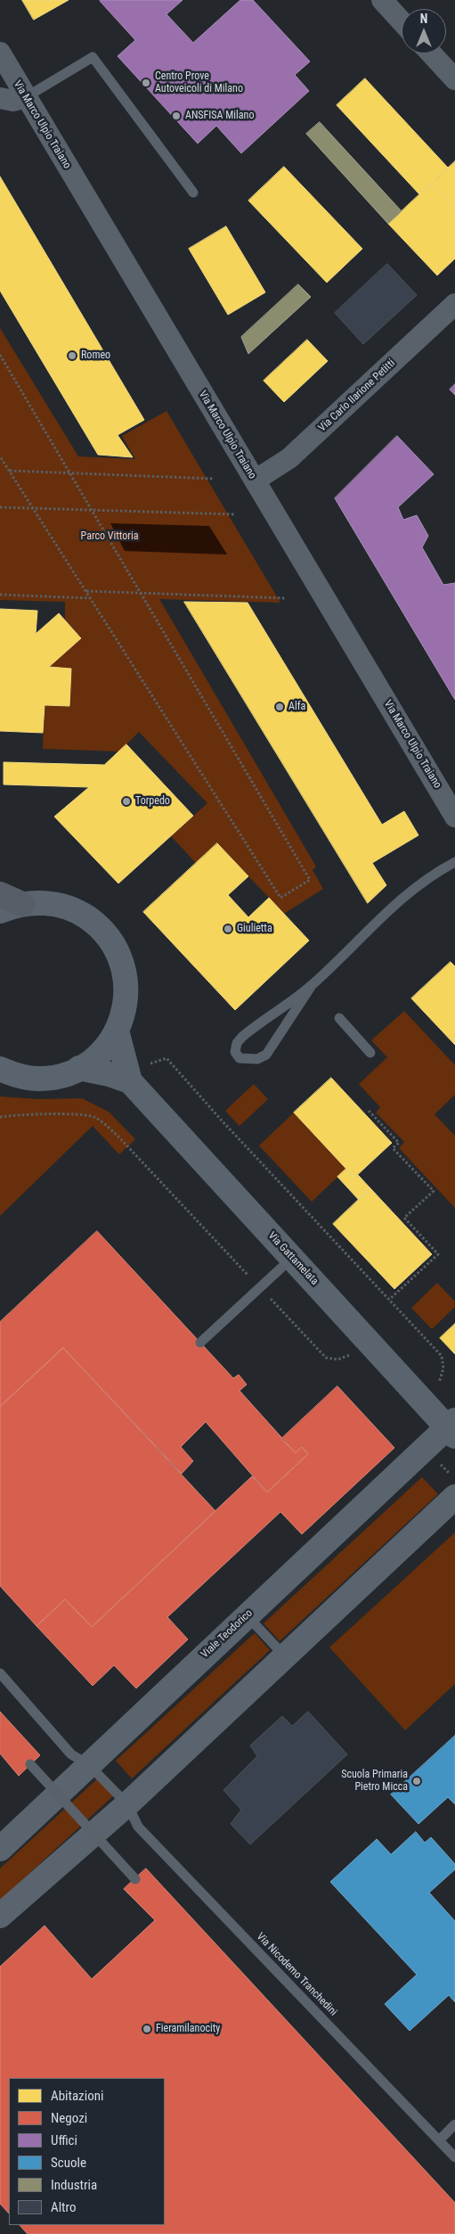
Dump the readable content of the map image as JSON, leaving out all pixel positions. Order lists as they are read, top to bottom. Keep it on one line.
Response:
{"streets":{"street":["Via Marco Ulpio Traiano","Via Carlo Ilarione Petitti","Via Gattamelata","Viale Teodorico"],"lane":["Via Nicodemo Tranchedini"]},"crossings":[["Via Marco Ulpio Traiano","Via Carlo Ilarione Petitti"],["Via Gattamelata","Viale Teodorico"],["Viale Teodorico","Via Nicodemo Tranchedini"]],"parks":["Parco Vittoria"],"places":["Centro Prove Autoveicoli di Milano","ANSFISA Milano","Romeo","Alfa","Torpedo","Giulietta","Scuola Primaria Pietro Micca","Fieramilanocity"],"legend":["Abitazioni","Negozi","Uffici","Scuole","Industria","Altro"],"north":"top"}
